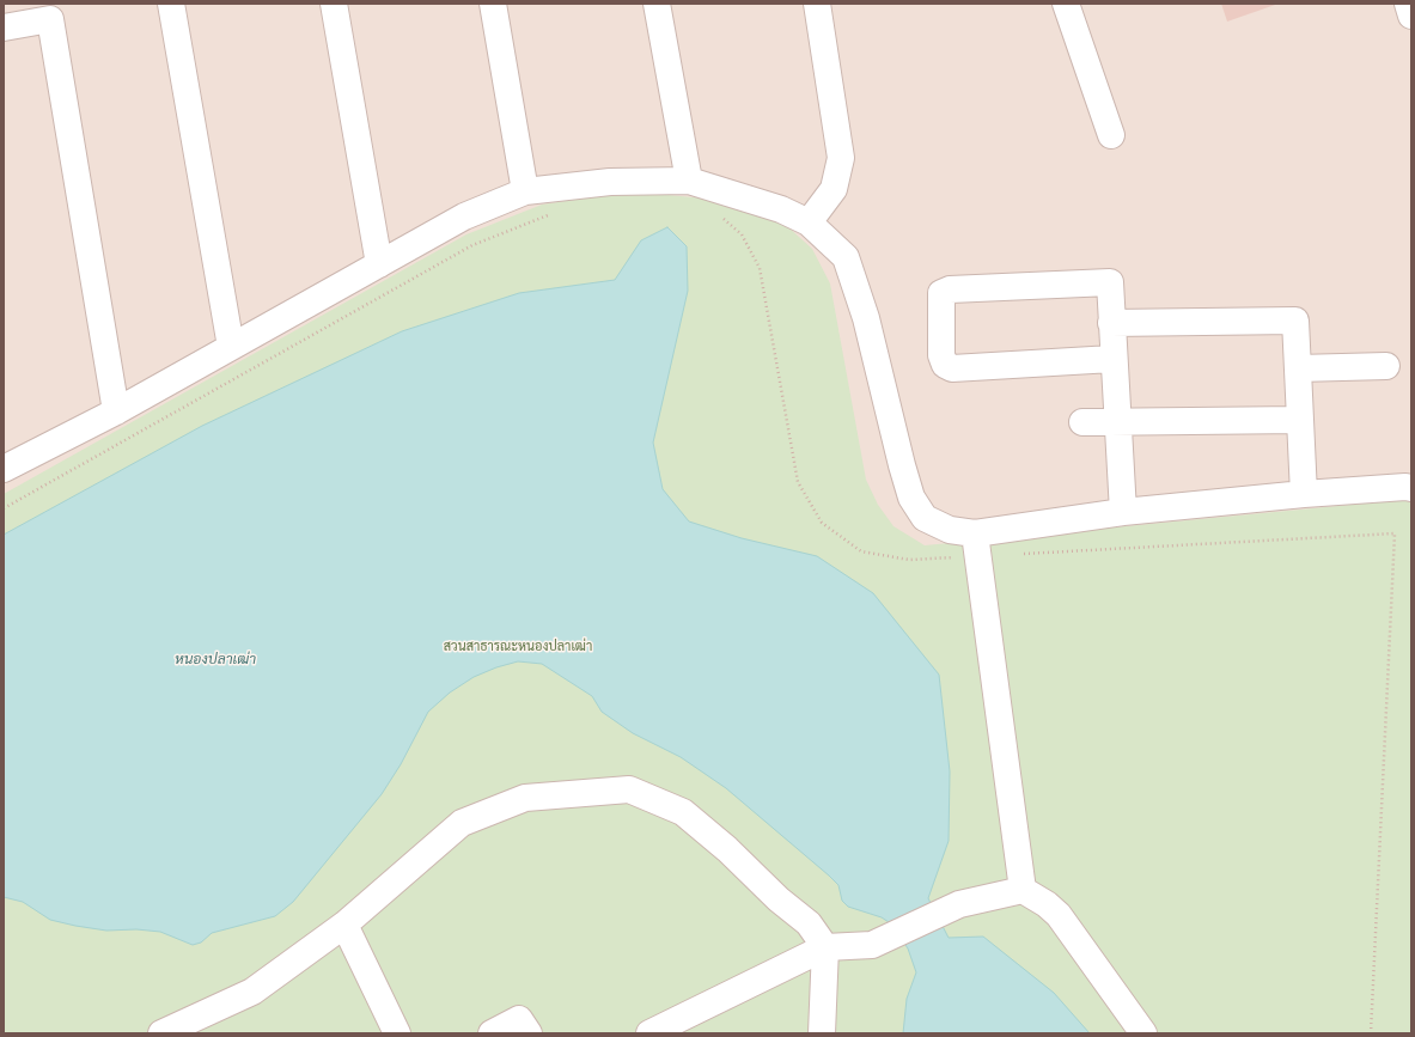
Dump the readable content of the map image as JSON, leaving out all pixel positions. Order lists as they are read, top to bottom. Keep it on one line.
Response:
{"water":["หนองปลาเฒ่า"],"parks":["สวนสาธารณะหนองปลาเฒ่า"]}
